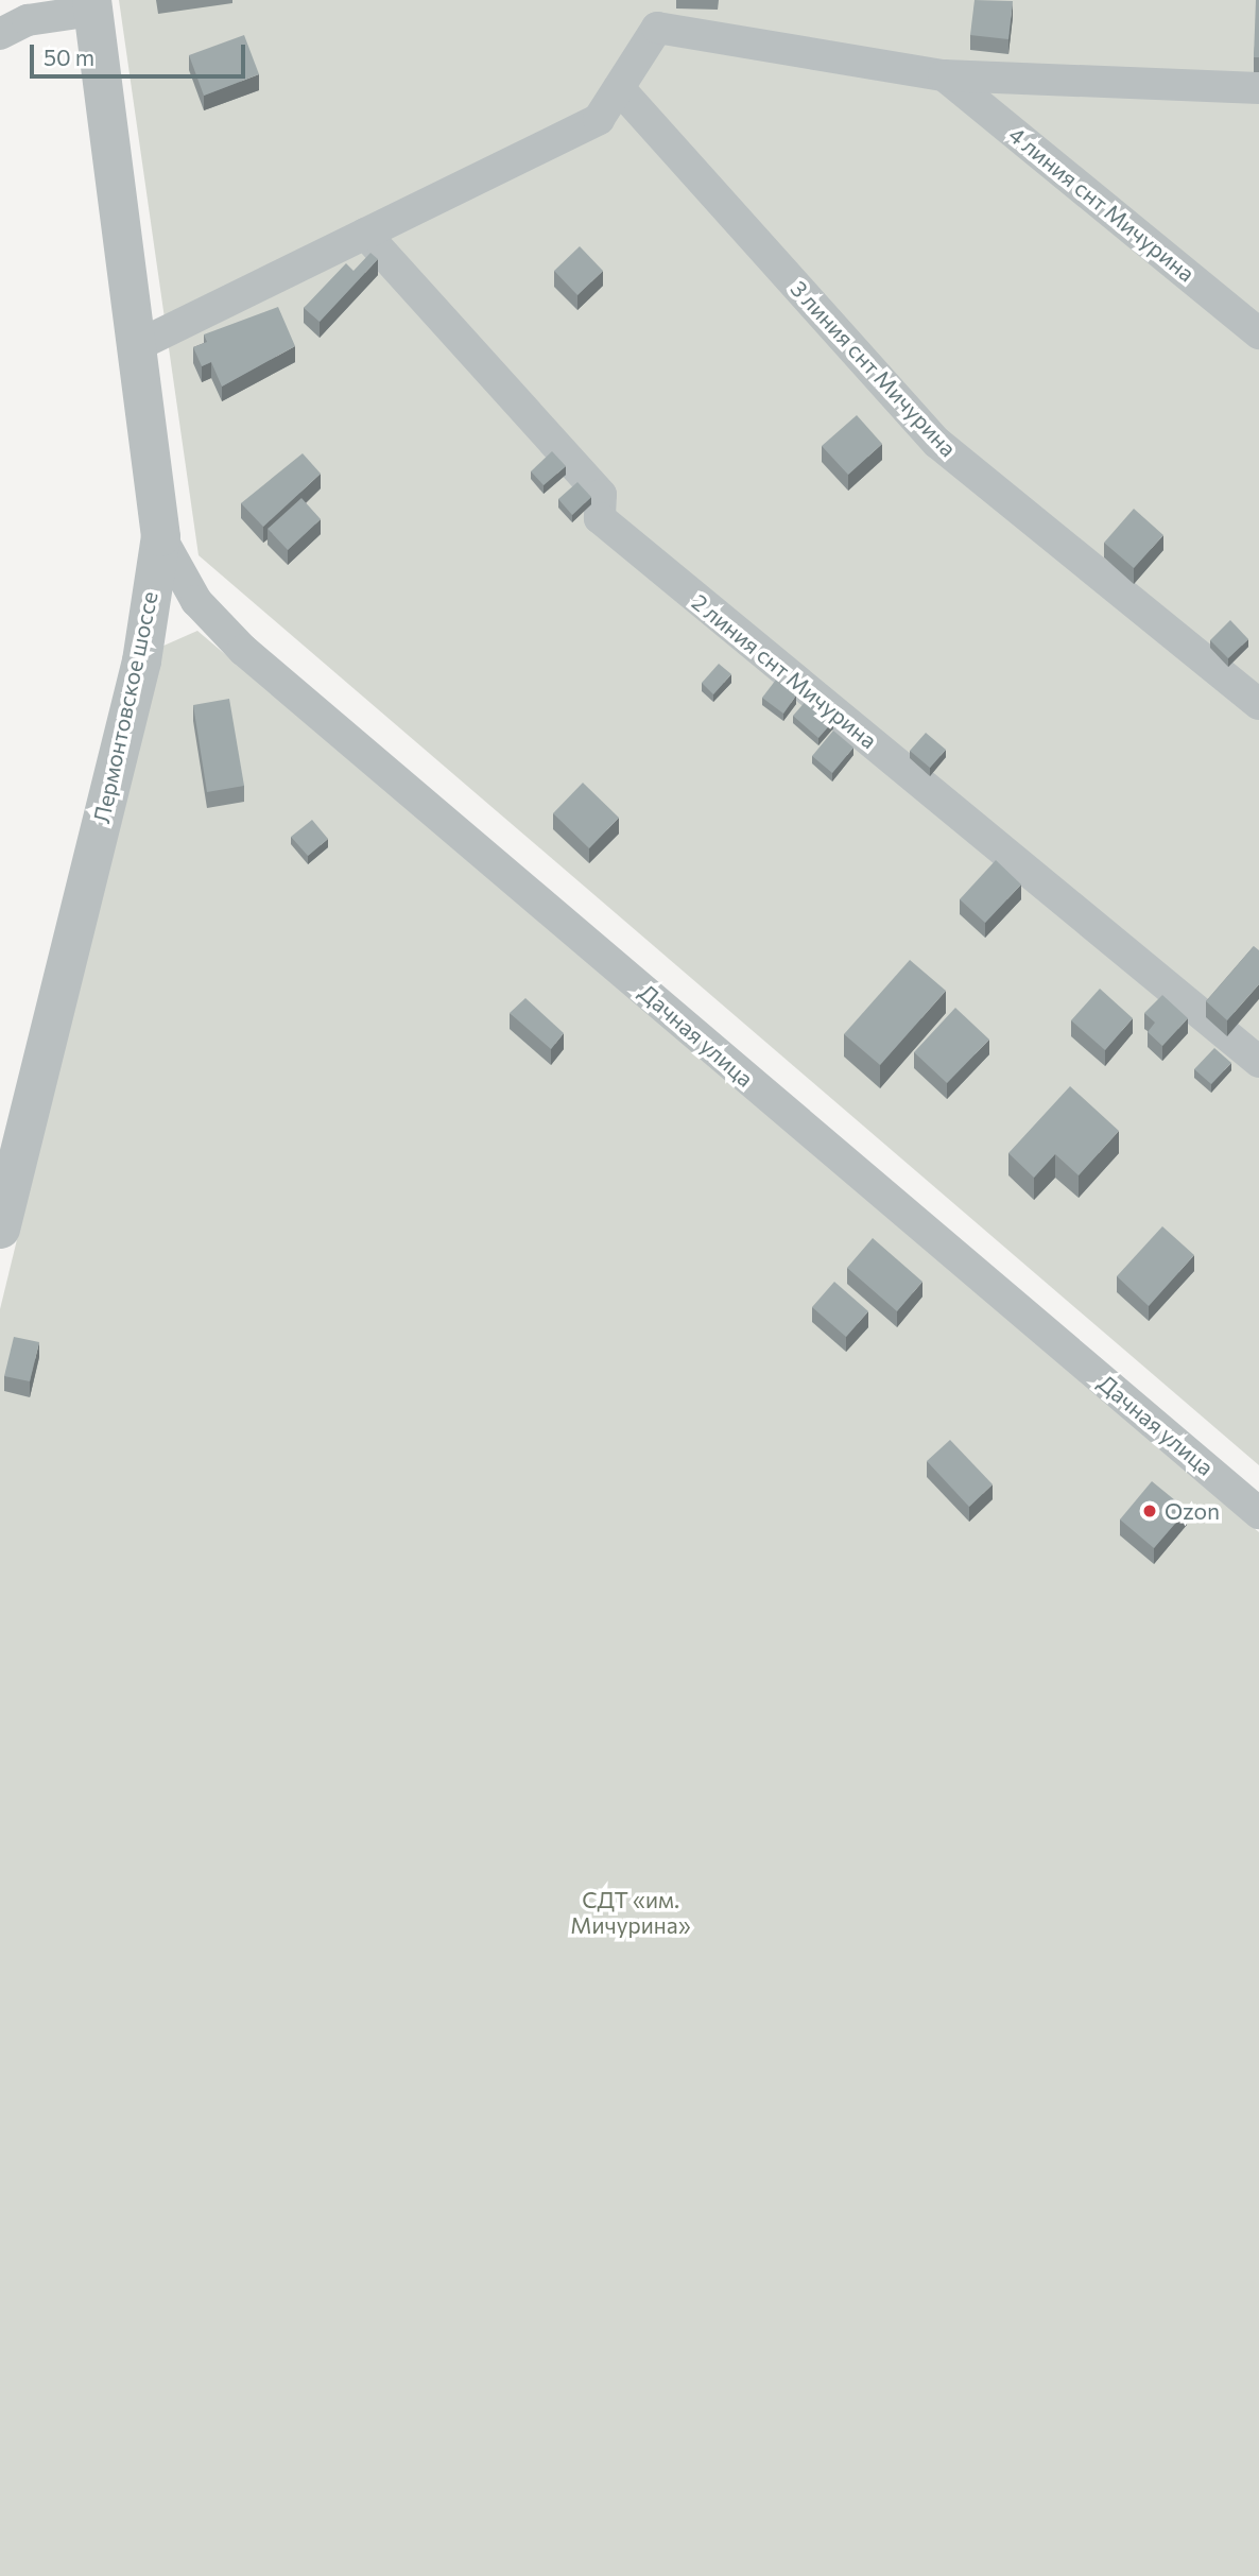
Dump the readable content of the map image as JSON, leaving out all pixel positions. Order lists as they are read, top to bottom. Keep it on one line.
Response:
{"streets":{"street":["4 линия снт Мичурина","3 линия снт Мичурина","2 линия снт Мичурина","Лермонтовское шоссе","Дачная улица"]},"crossings":[["Лермонтовское шоссе","Дачная улица"]],"parks":["СДТ «им. Мичурина»"],"places":["Ozon"],"scale_bar":"50 m"}
